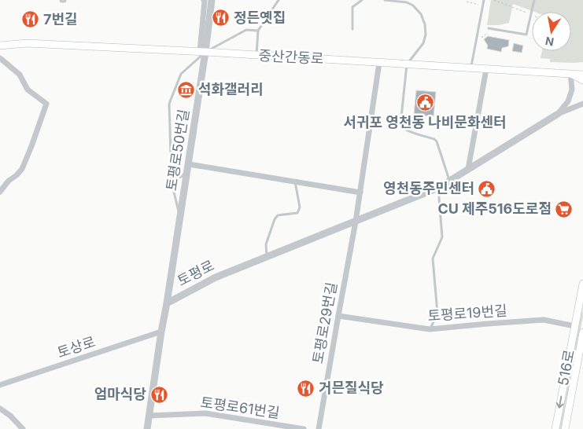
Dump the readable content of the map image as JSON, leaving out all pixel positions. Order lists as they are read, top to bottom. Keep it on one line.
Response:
{"streets":{"main road":["중산간동로","516로"],"street":["토평로50번길","토평로","토평로19번길","토평로29번길","토상로","토평로61번길"]},"crossings":[["중산간동로","토평로50번길"],["토평로50번길","토평로"],["토평로","토평로29번길"],["토평로","토상로"],["토평로","토평로61번길"],["토평로19번길","토평로29번길"],["토평로19번길","516로"]],"places":{"restaurant":["정든옛집","7번길","거믄질식당","엄마식당"],"museum":["석화갤러리"],"public building":["서귀포 영천동 나비문화센터","영천동주민센터"],"supermarket":["CU 제주516도로점"]},"north":"bottom"}
